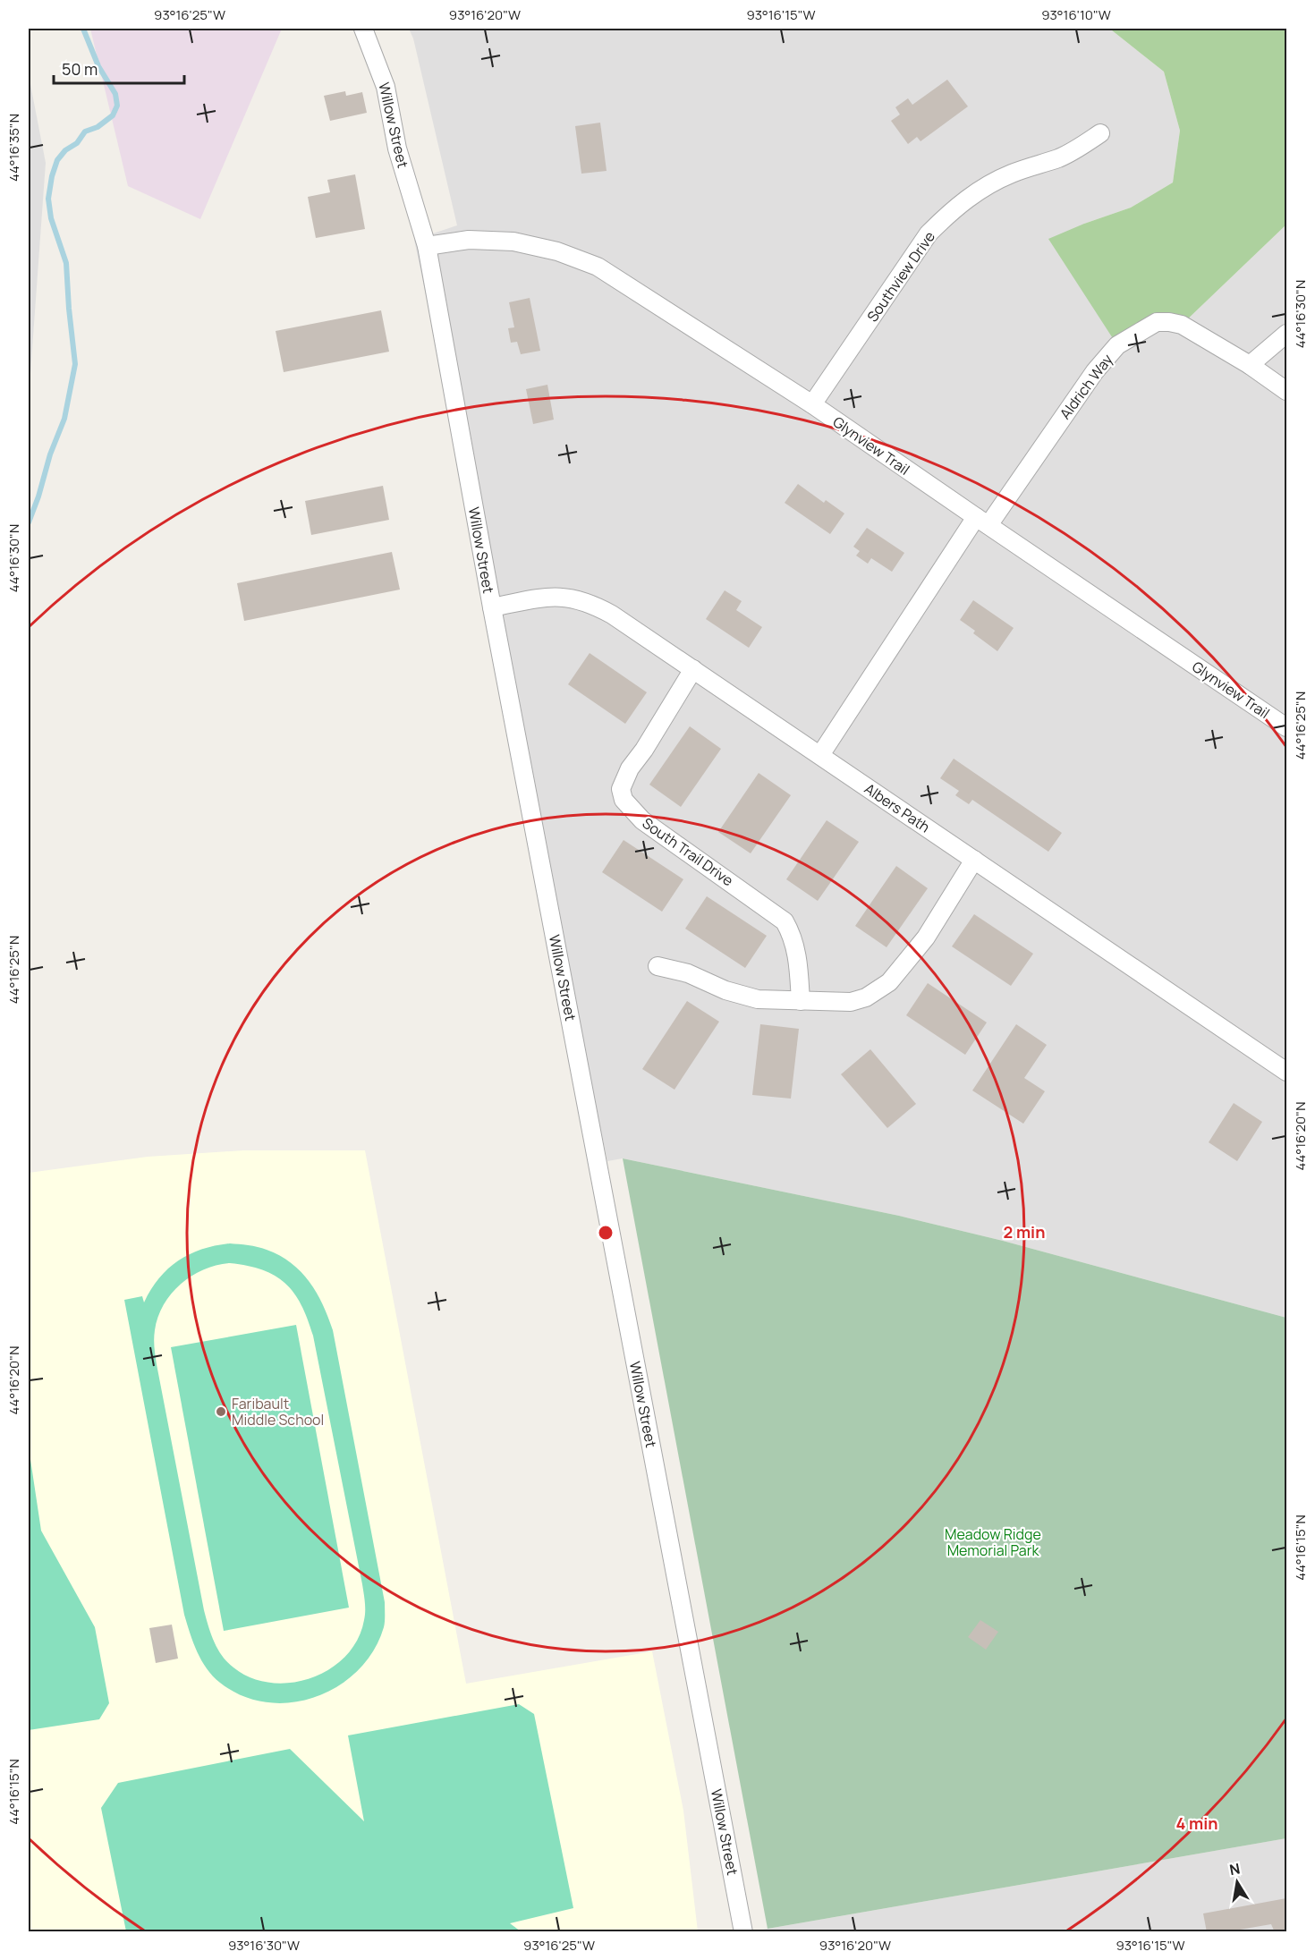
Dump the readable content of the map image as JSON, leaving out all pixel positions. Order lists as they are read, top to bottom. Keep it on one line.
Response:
{"streets":{"street":["Willow Street","Southview Drive","Aldrich Way","Glynview Trail","Albers Path","South Trail Drive"]},"crossings":[["Willow Street","Glynview Trail"],["Willow Street","Albers Path"],["Southview Drive","Glynview Trail"],["Aldrich Way","Glynview Trail"],["Aldrich Way","Albers Path"],["Albers Path","South Trail Drive"]],"parks":["Meadow Ridge Memorial Park"],"places":["Faribault Middle School"],"scale_bar":"50 m","north":"top","coordinates":["93°16'25\"W","93°16'20\"W","93°16'15\"W","93°16'10\"W","44°16'35\"N","44°16'30\"N","44°16'25\"N","44°16'20\"N","44°16'15\"N","93°16'30\"W"],"rings":["2 min","4 min"]}
